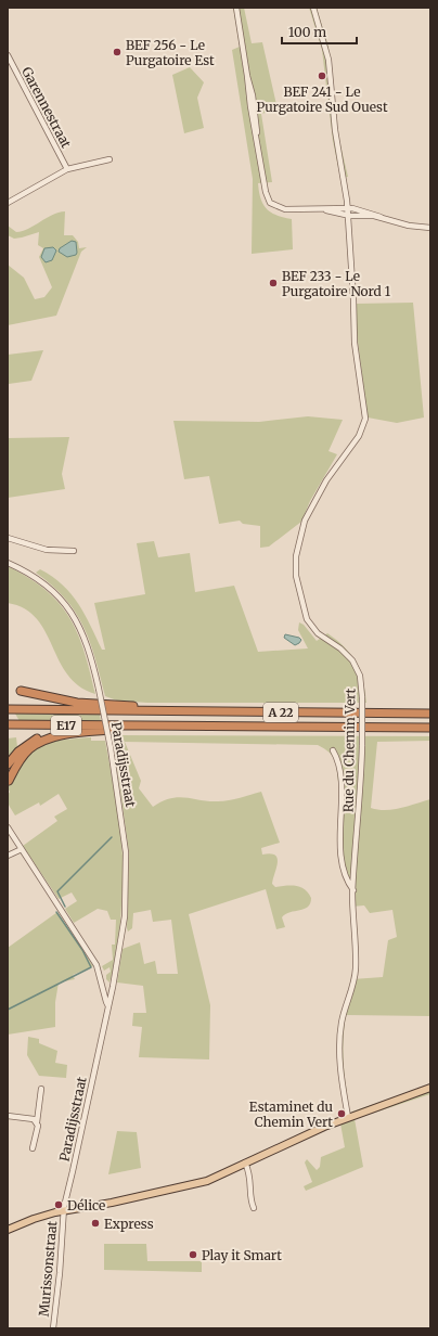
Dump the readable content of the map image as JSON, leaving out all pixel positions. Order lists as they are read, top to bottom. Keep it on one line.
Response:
{"streets":{"highway":["A 22","E17"],"street":["Garennestraat","Rue du Chemin Vert","Paradijsstraat","Murissonstraat"]},"crossings":[["A 22","E17"],["Paradijsstraat","Murissonstraat"]],"places":["BEF 256 - Le Purgatoire Est","BEF 241 - Le Purgatoire Sud Ouest","BEF 233 - Le Purgatoire Nord 1","Estaminet du Chemin Vert","Délice","Express","Play it Smart"],"scale_bar":"100 m"}
